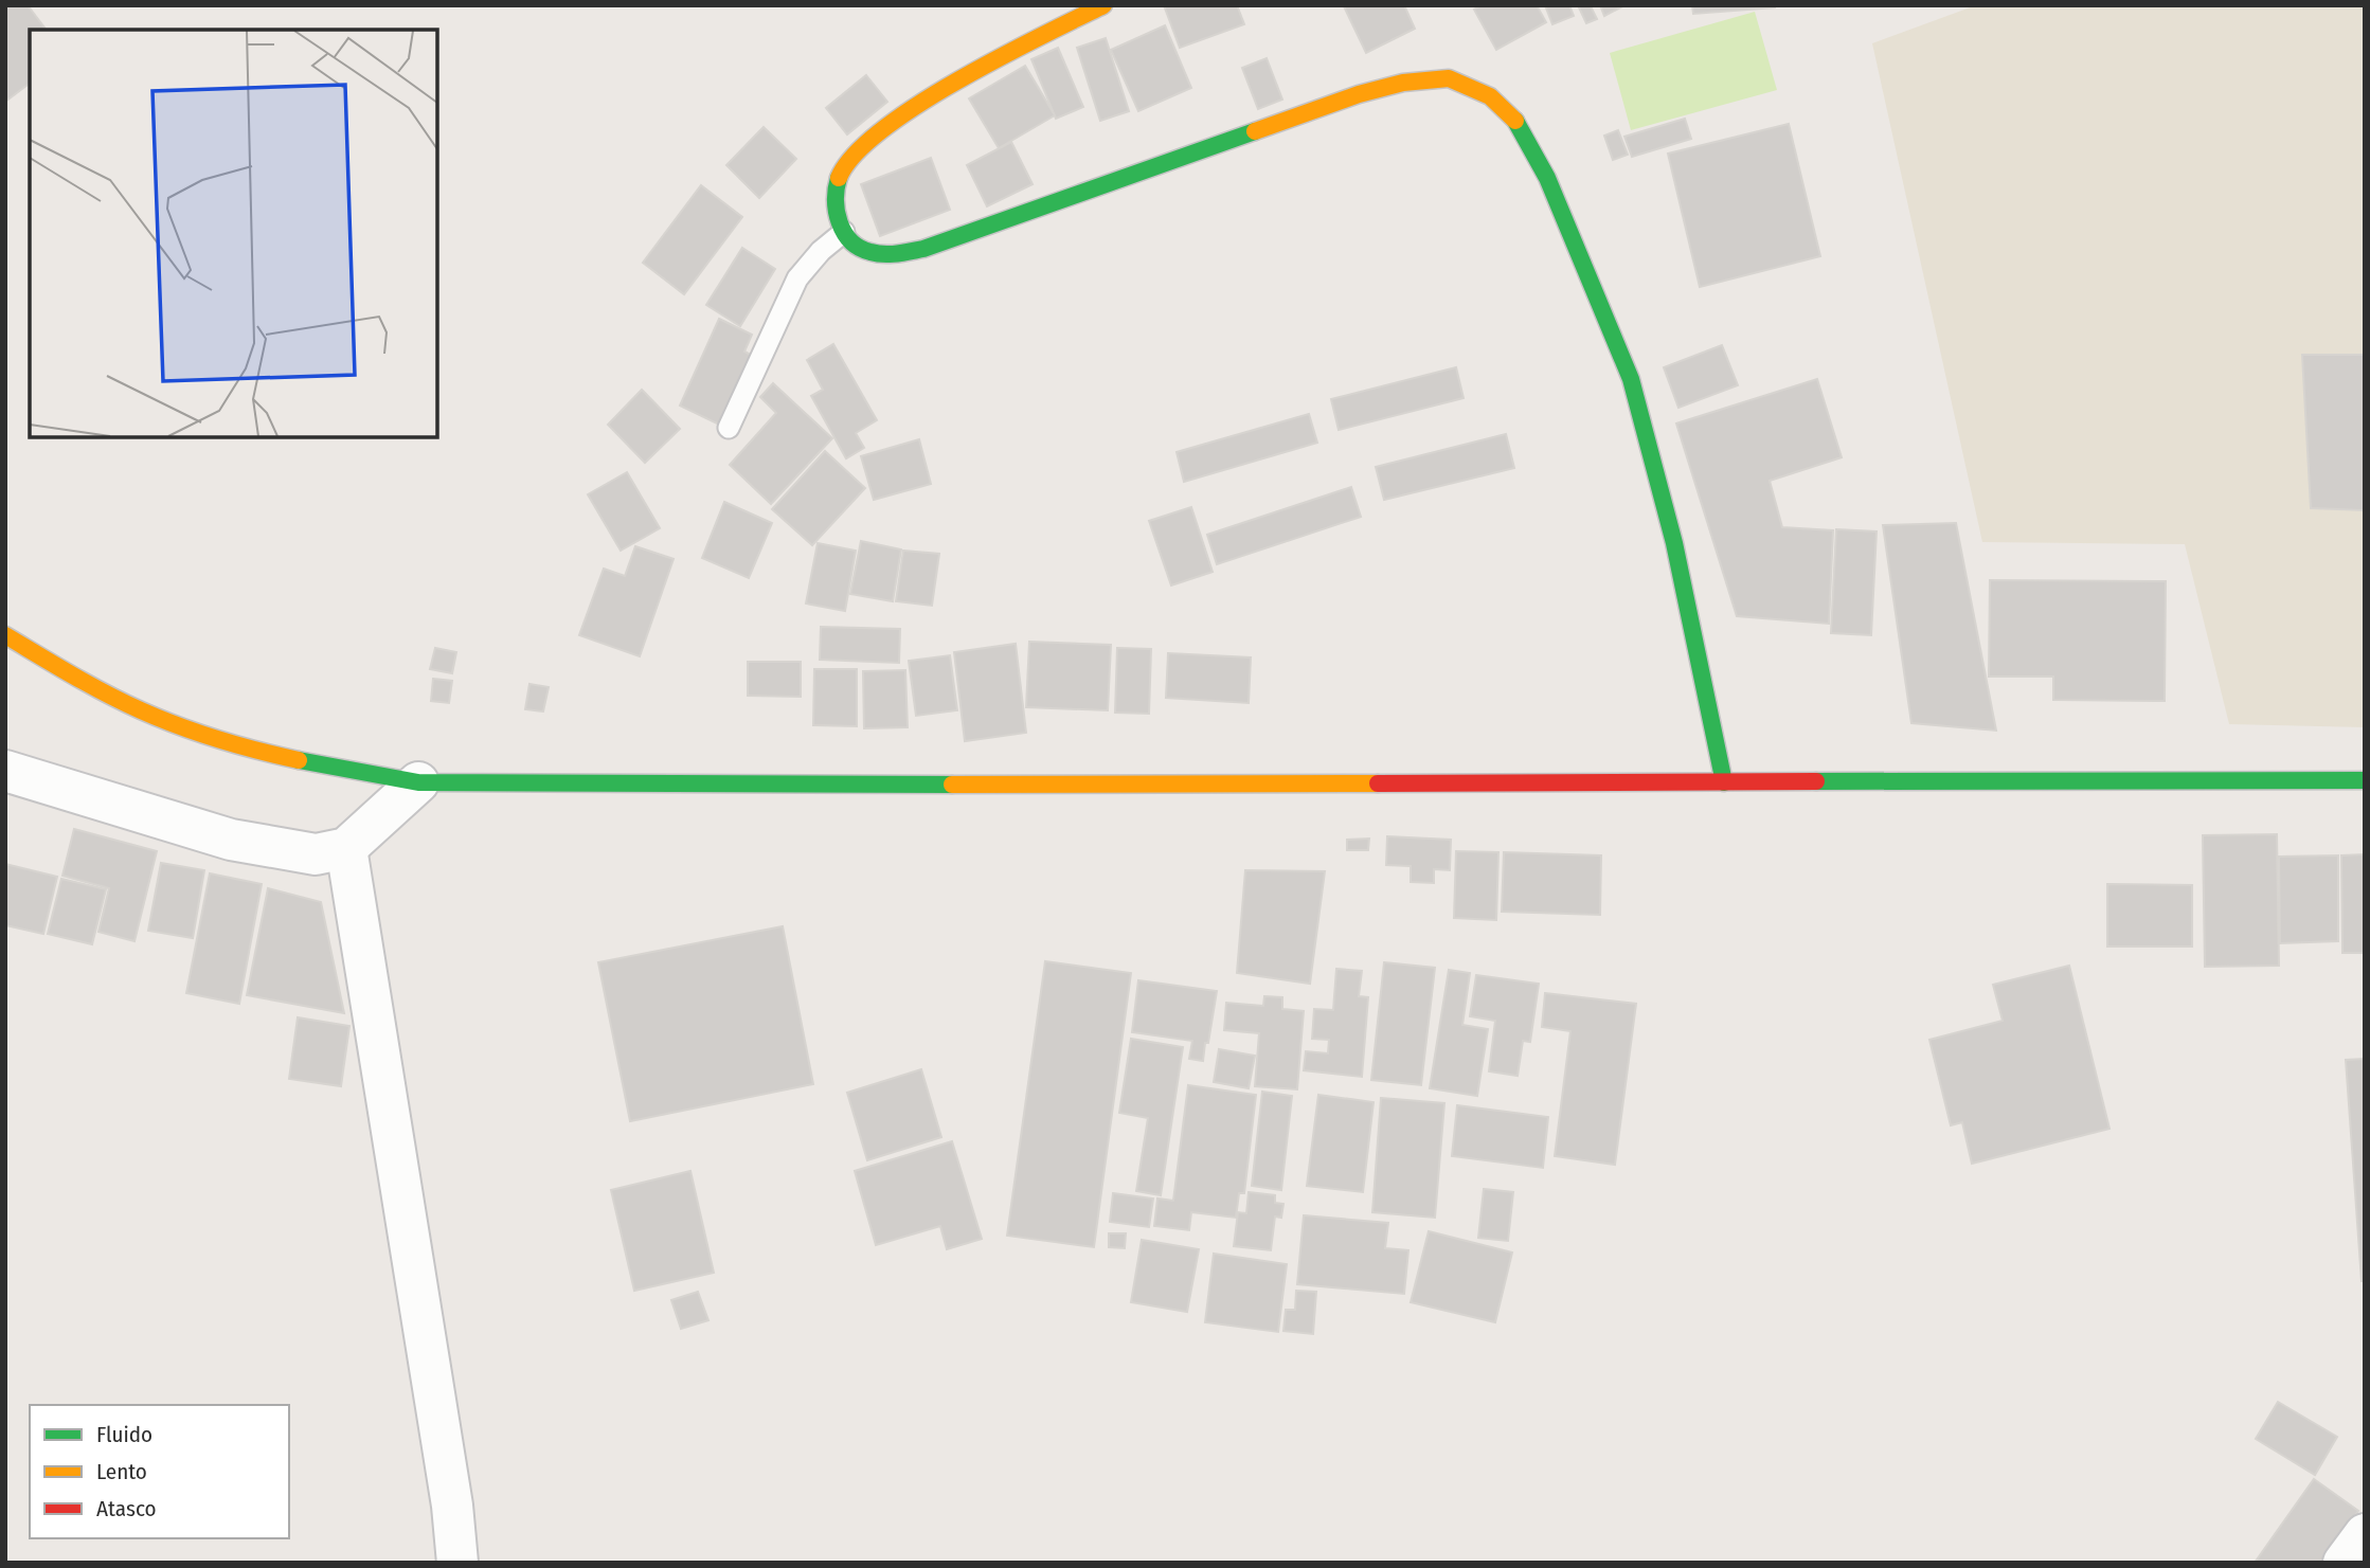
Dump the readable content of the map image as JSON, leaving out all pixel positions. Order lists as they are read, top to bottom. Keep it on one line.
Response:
{"legend":["Fluido","Lento","Atasco"]}
